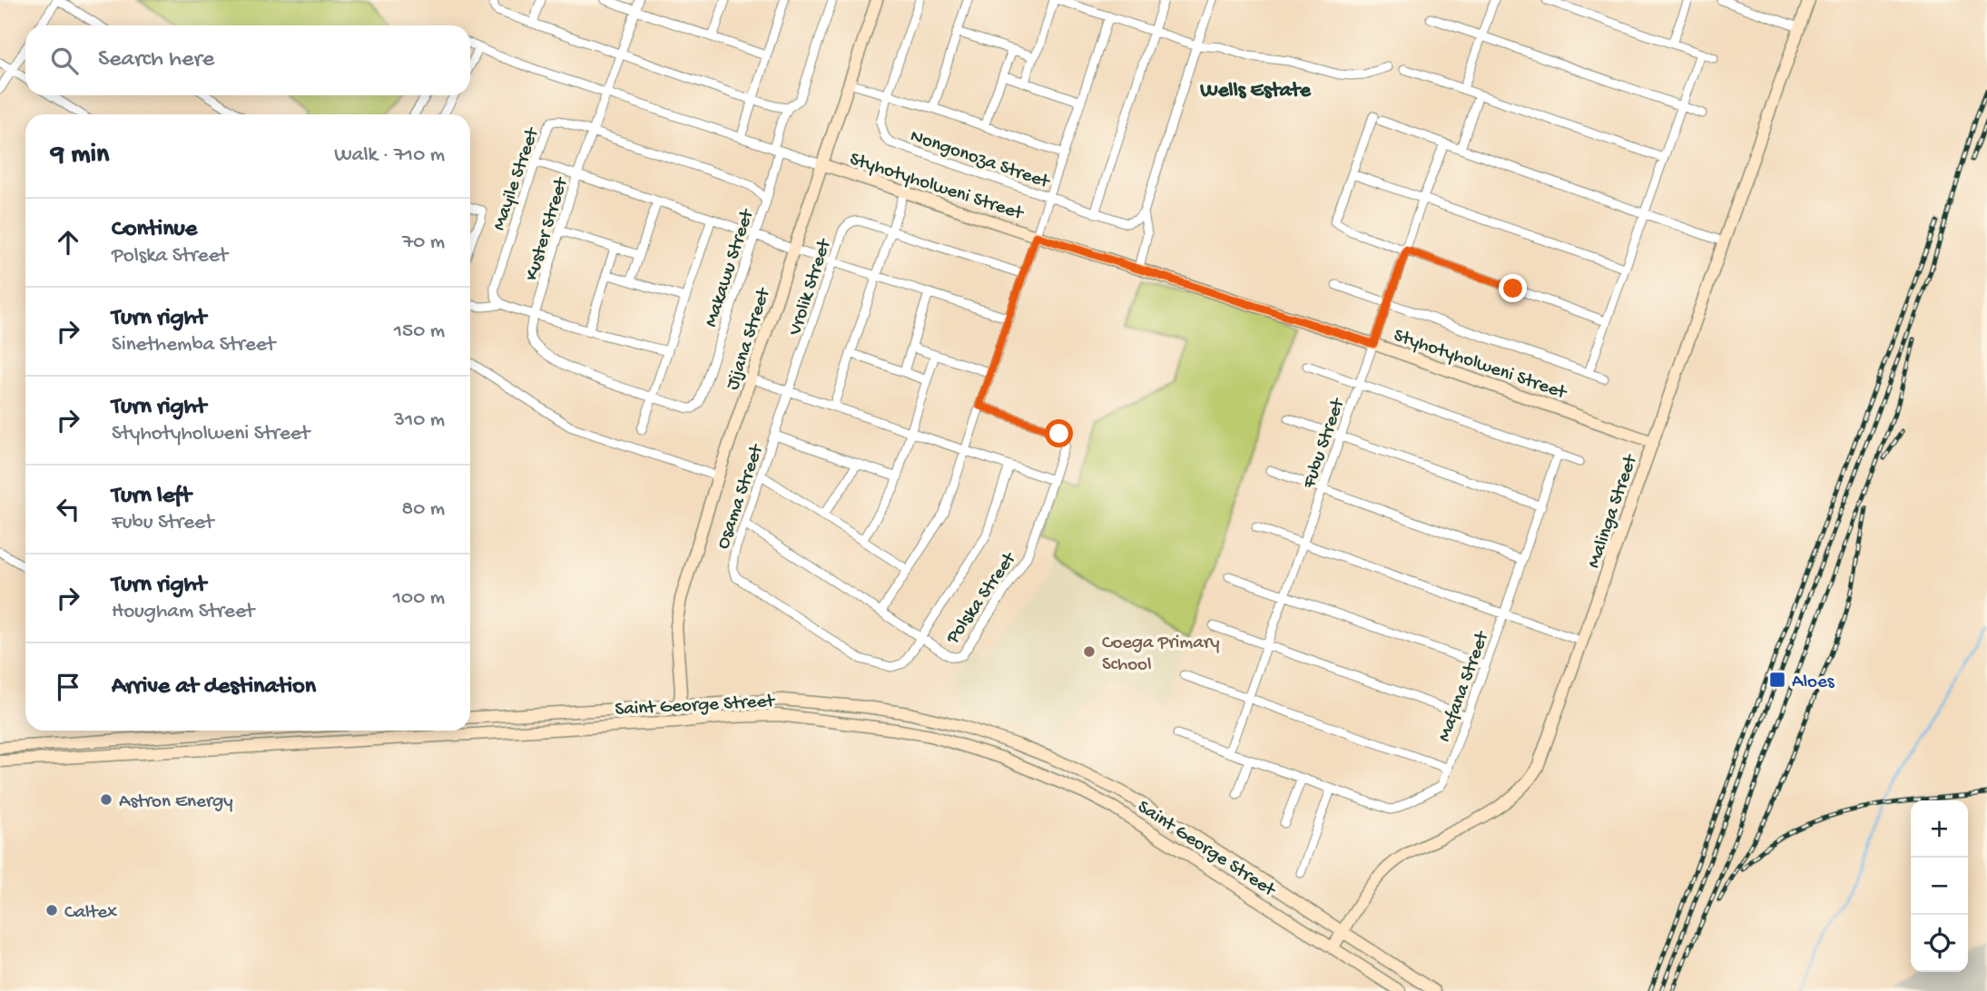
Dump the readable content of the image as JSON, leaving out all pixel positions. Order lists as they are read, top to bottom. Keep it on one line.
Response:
{"streets":{"main road":["Styhotyholweni Street","Jijana Street","Malinga Street","Saint George Street"],"street":["Nongonoza Street","Mayile Street","Kuster Street","Makawu Street","Vrolik Street","Fubu Street","Osama Street","Polska Street","Mafana Street"]},"crossings":[["Mayile Street","Kuster Street"],["Mayile Street","Makawu Street"],["Styhotyholweni Street","Kuster Street"],["Styhotyholweni Street","Jijana Street"],["Styhotyholweni Street","Fubu Street"],["Styhotyholweni Street","Malinga Street"],["Kuster Street","Makawu Street"],["Vrolik Street","Osama Street"],["Jijana Street","Saint George Street"],["Fubu Street","Mafana Street"],["Osama Street","Polska Street"],["Malinga Street","Saint George Street"]],"districts":["Wells Estate"],"places":{"other":["Coega Primary School","Astron Energy","Caltex"],"transit":["Aloes"]},"page":{"search":"Search here","heading":["9 min","Walk · 710 m"],"list":[["Continue","Polska Street","70 m"],["Turn right","Sinethemba Street","150 m"],["Turn right","Styhotyholweni Street","310 m"],["Turn left","Fubu Street","80 m"],["Turn right","Hougham Street","100 m"],"Arrive at destination"],"map_buttons":["+","−"]}}
